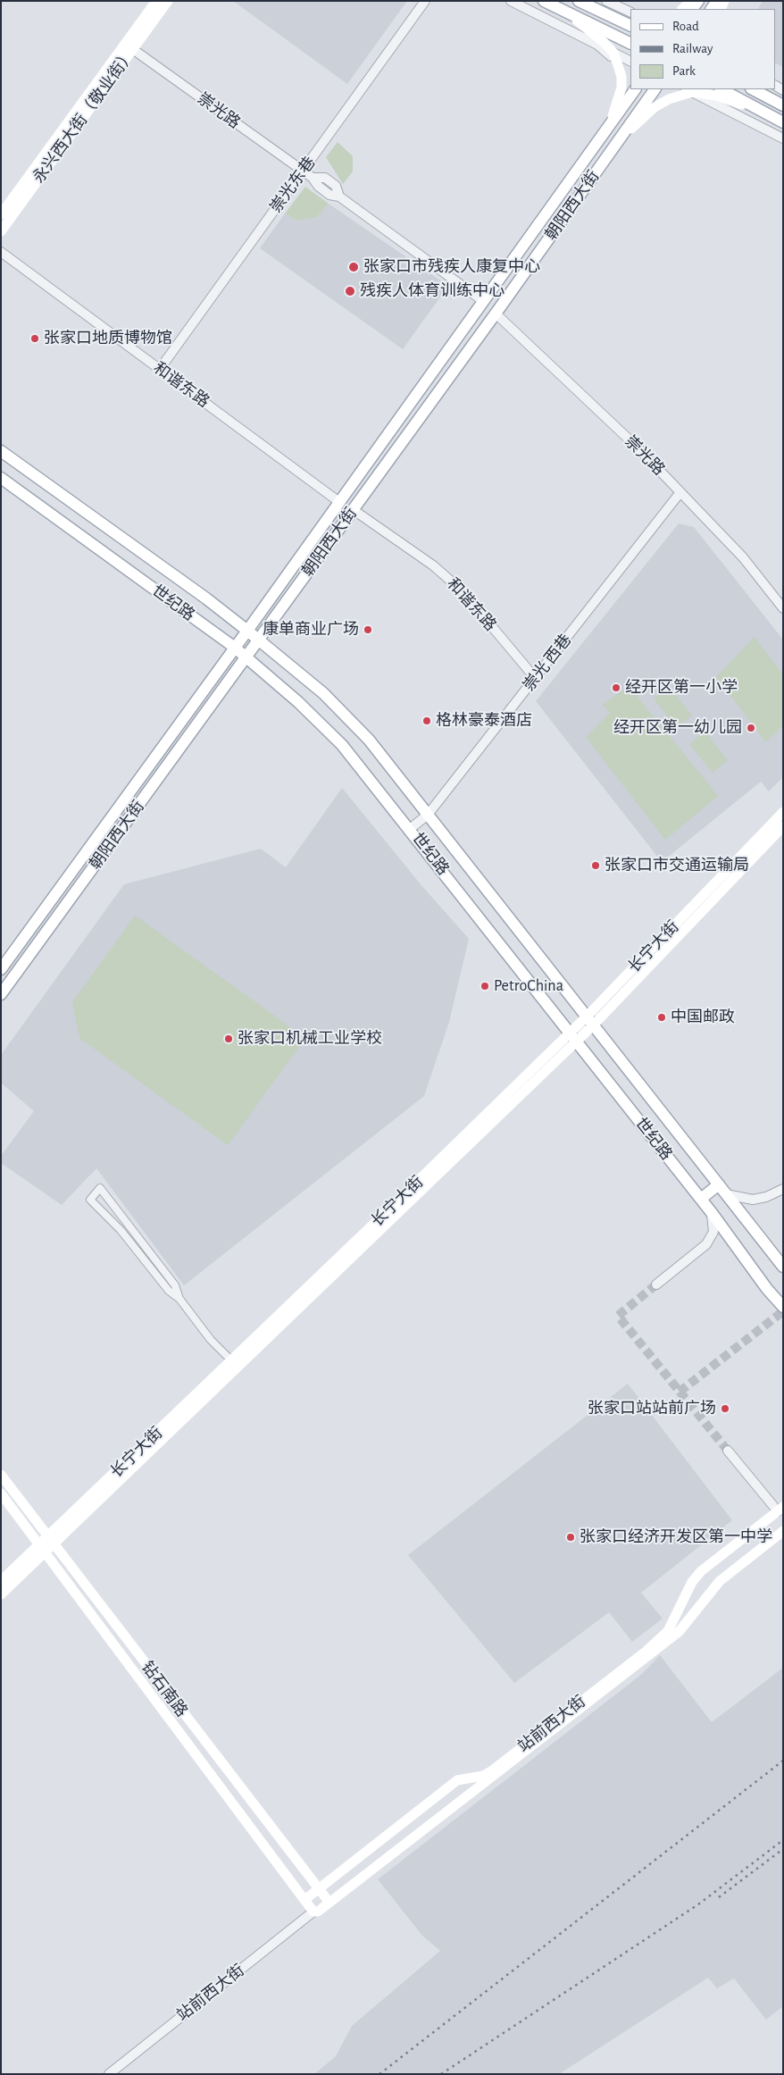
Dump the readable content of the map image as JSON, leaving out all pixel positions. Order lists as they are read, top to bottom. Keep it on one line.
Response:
{"streets":{"main road":["永兴西大街（敬业街）","朝阳西大街","世纪路","长宁大街","钻石南路","站前西大街"],"street":["崇光路","崇光东巷","和谐东路","崇光 西巷"]},"crossings":[["崇光路","永兴西大街（敬业街）"],["崇光路","崇光东巷"],["崇光路","朝阳西大街"],["崇光路","崇光 西巷"],["崇光东巷","和谐东路"],["朝阳西大街","和谐东路"],["朝阳西大街","世纪路"],["和谐东路","崇光 西巷"],["世纪路","崇光 西巷"],["世纪路","长宁大街"],["长宁大街","钻石南路"],["钻石南路","站前西大街"]],"places":["张家口市残疾人康复中心","残疾人体育训练中心","张家口地质博物馆","康单商业广场","经开区第一小学","格林豪泰酒店","经开区第一幼儿园","张家口市交通运输局","PetroChina","中国邮政","张家口机械工业学校","张家口站站前广场","张家口经济开发区第一中学"],"legend":["Road","Railway","Park"]}
